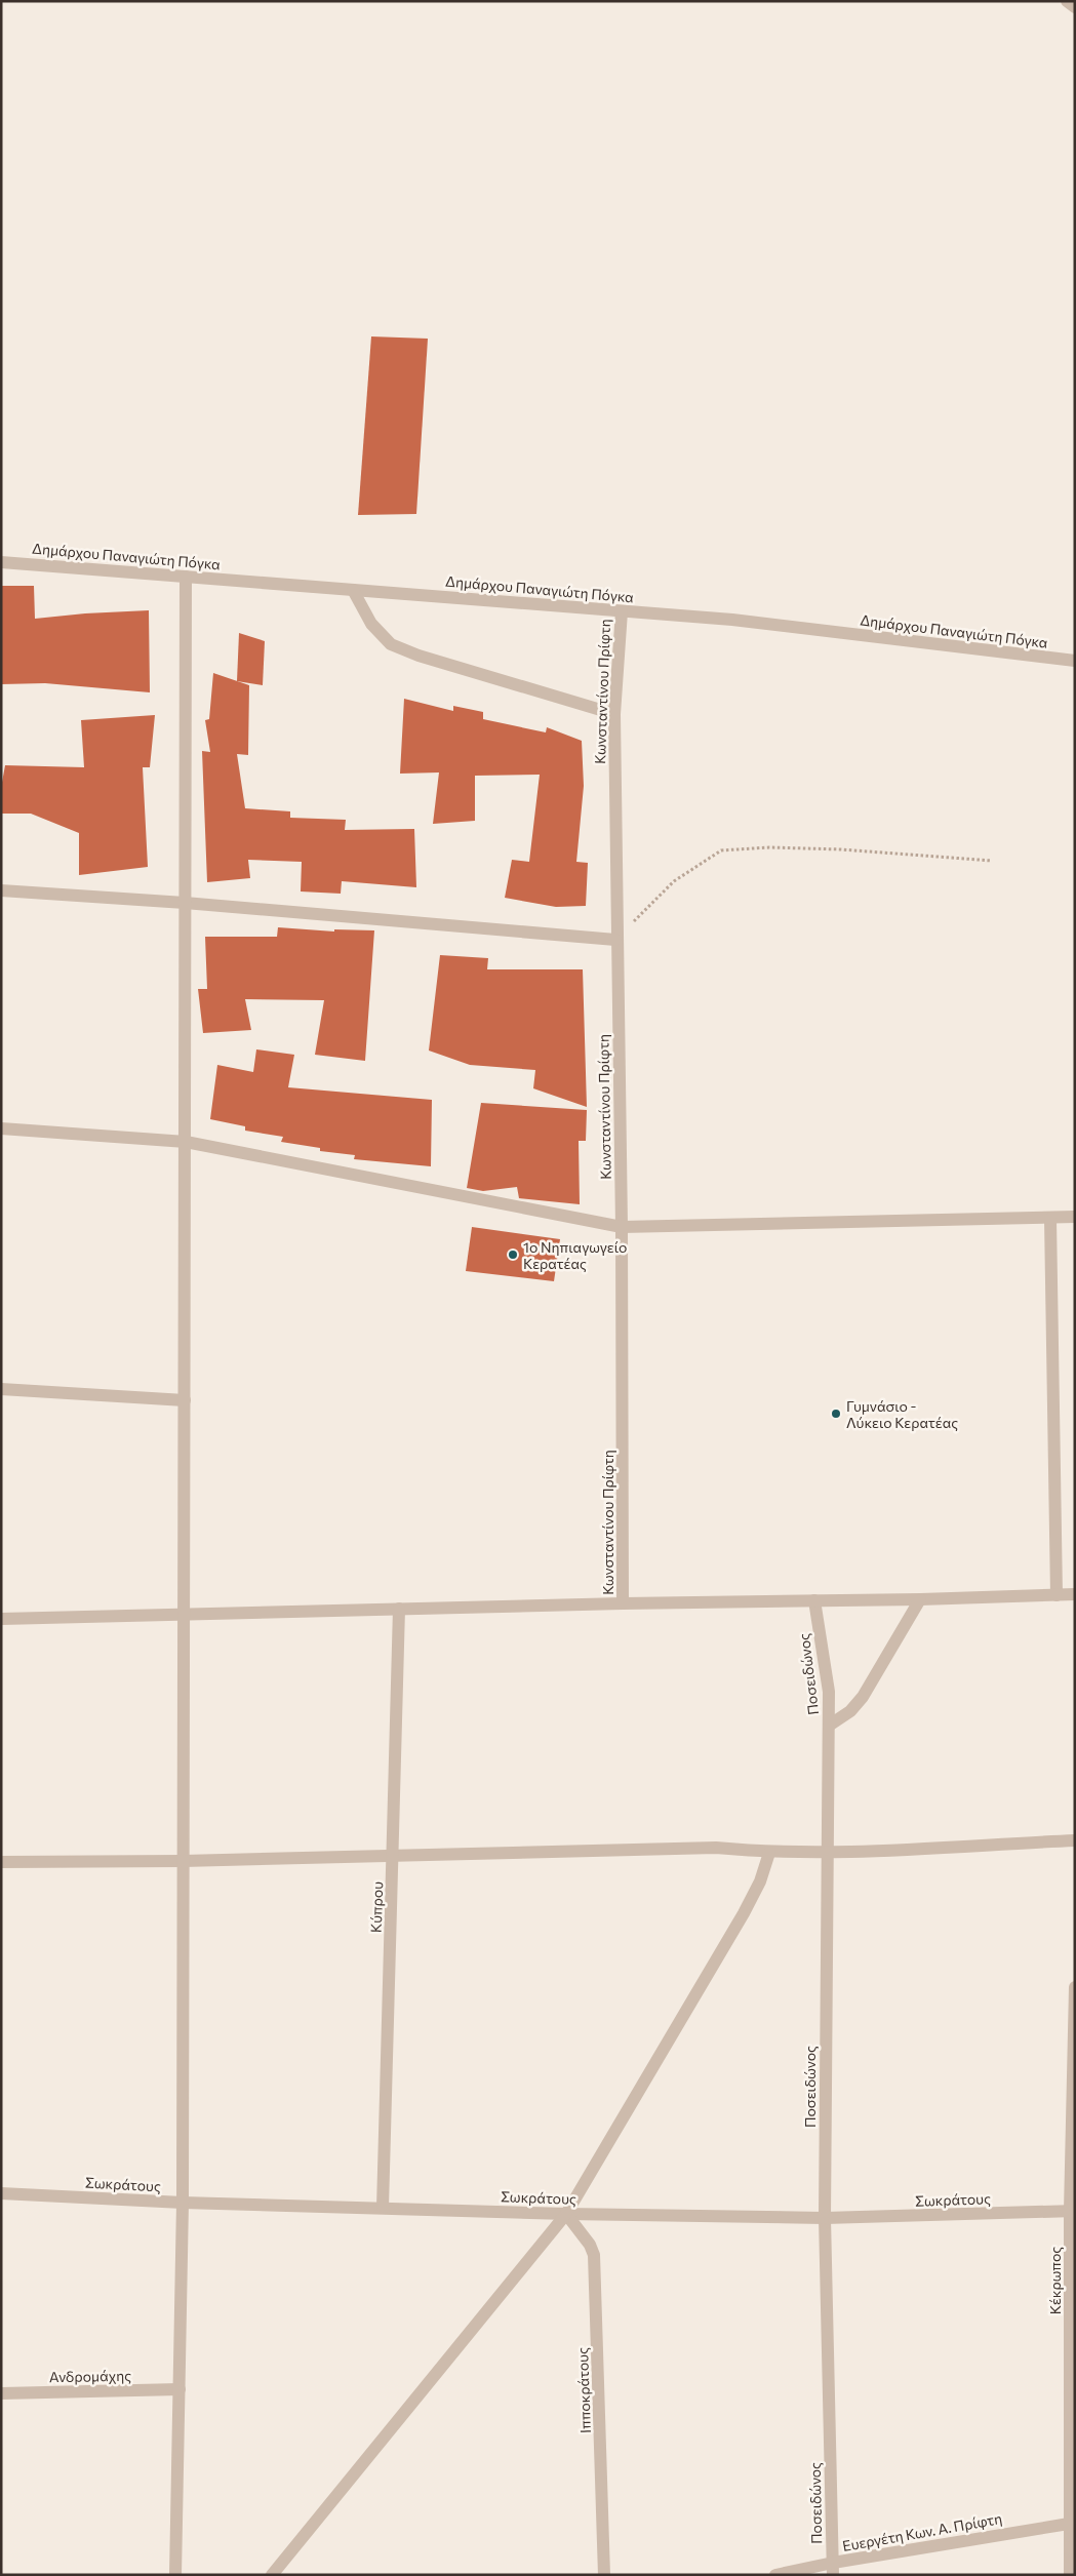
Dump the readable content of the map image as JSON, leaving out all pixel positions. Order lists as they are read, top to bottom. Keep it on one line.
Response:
{"streets":{"street":["Δημάρχου Παναγιώτη Πόγκα","Κωνσταντίνου Πρίφτη","Ποσειδώνος","Κύπρου","Σωκράτους","Κέκρωπος","Ανδρομάχης","Ιπποκράτους","Ευεργέτη Κων. Α. Πρίφτη"]},"crossings":[["Δημάρχου Παναγιώτη Πόγκα","Κωνσταντίνου Πρίφτη"],["Ποσειδώνος","Σωκράτους"],["Ποσειδώνος","Ευεργέτη Κων. Α. Πρίφτη"],["Κύπρου","Σωκράτους"],["Σωκράτους","Κέκρωπος"],["Σωκράτους","Ιπποκράτους"],["Κέκρωπος","Ευεργέτη Κων. Α. Πρίφτη"]],"places":["1ο Νηπιαγωγείο Κερατέας","Γυμνάσιο - Λύκειο Κερατέας"]}
